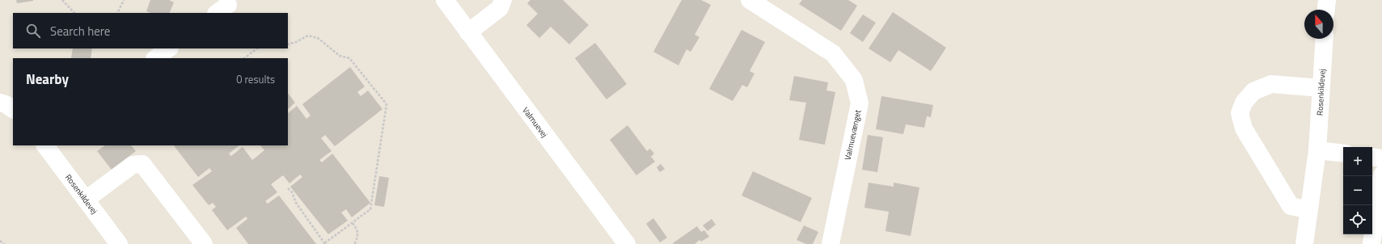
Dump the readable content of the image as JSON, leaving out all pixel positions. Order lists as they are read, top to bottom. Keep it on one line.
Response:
{"streets":{"street":["Rosenkildevej","Valmuevej","Valmuevænget"]},"north":"top","page":{"search":"Search here","heading":["Nearby","0 results"],"map_buttons":["+","−"]}}
